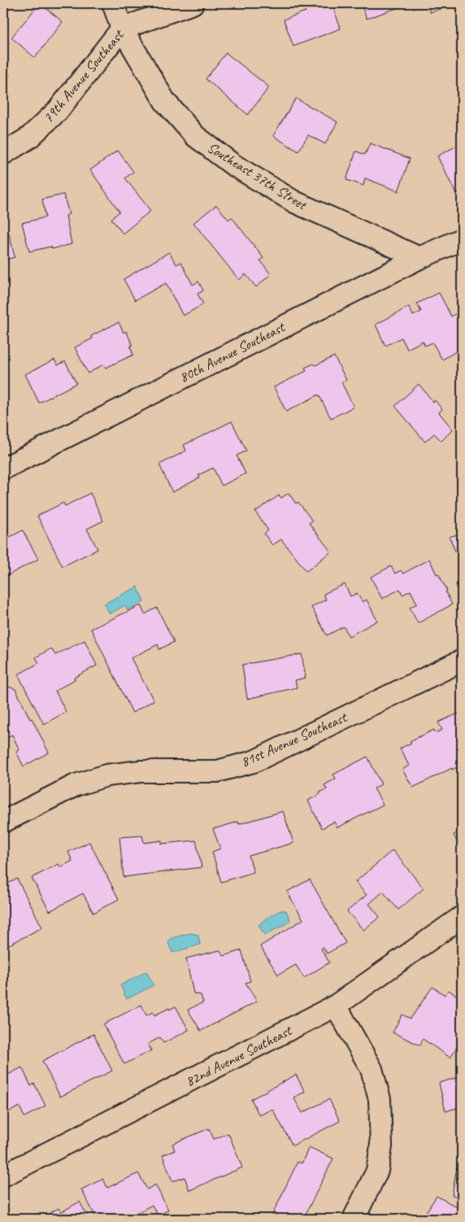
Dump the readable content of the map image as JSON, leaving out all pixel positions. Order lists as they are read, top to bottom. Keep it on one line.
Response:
{"streets":{"street":["79th Avenue Southeast","Southeast 37th Street","80th Avenue Southeast","81st Avenue Southeast","82nd Avenue Southeast"]},"crossings":[["79th Avenue Southeast","Southeast 37th Street"],["Southeast 37th Street","80th Avenue Southeast"]]}
